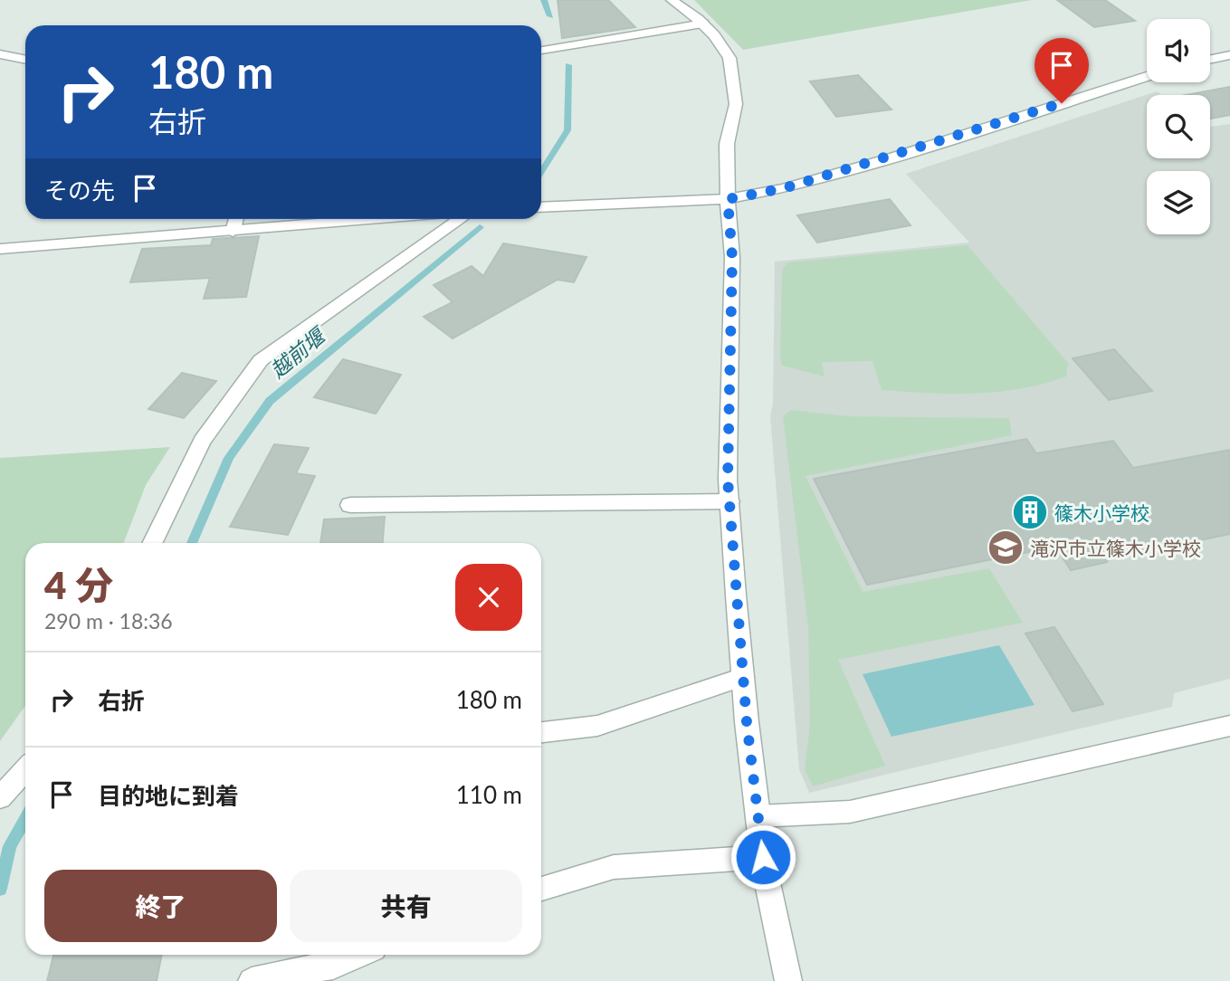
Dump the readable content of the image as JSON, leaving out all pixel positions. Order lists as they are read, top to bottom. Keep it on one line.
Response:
{"water":["越前堰"],"places":{"building":["篠木小学校"],"school or university":["滝沢市立篠木小学校"]},"page":{"turn":["180 m","右折"],"then":"その先","heading":["4 分","290 m · 18:36"],"list":[{"name":"右折","value":"180 m"},{"name":"目的地に到着","value":"110 m"}],"buttons":["終了","共有"]}}
